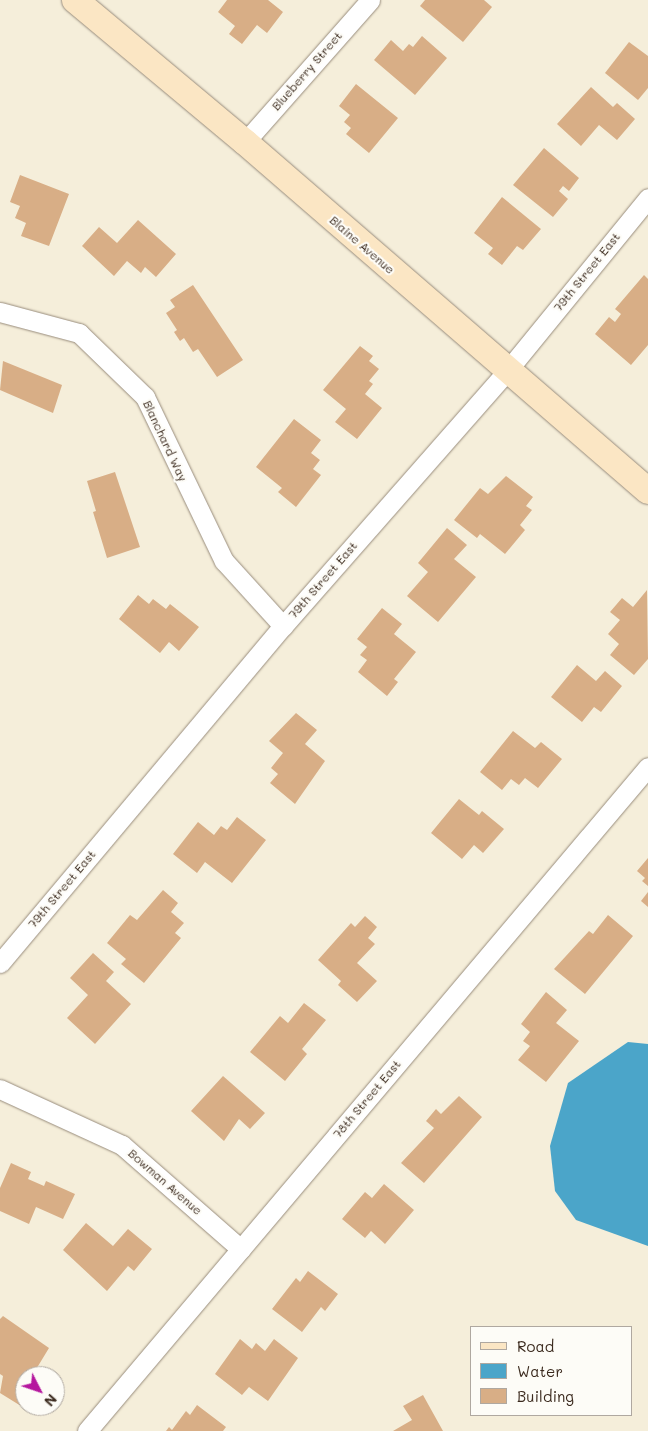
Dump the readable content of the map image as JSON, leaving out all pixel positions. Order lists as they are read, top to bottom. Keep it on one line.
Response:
{"streets":{"street":["Blueberry Street","Blaine Avenue","79th Street East","Blanchard Way","78th Street East","Bowman Avenue"]},"crossings":[["Blueberry Street","Blaine Avenue"],["Blaine Avenue","79th Street East"],["79th Street East","Blanchard Way"],["78th Street East","Bowman Avenue"]],"legend":["Road","Water","Building"],"north":"bottom right"}
